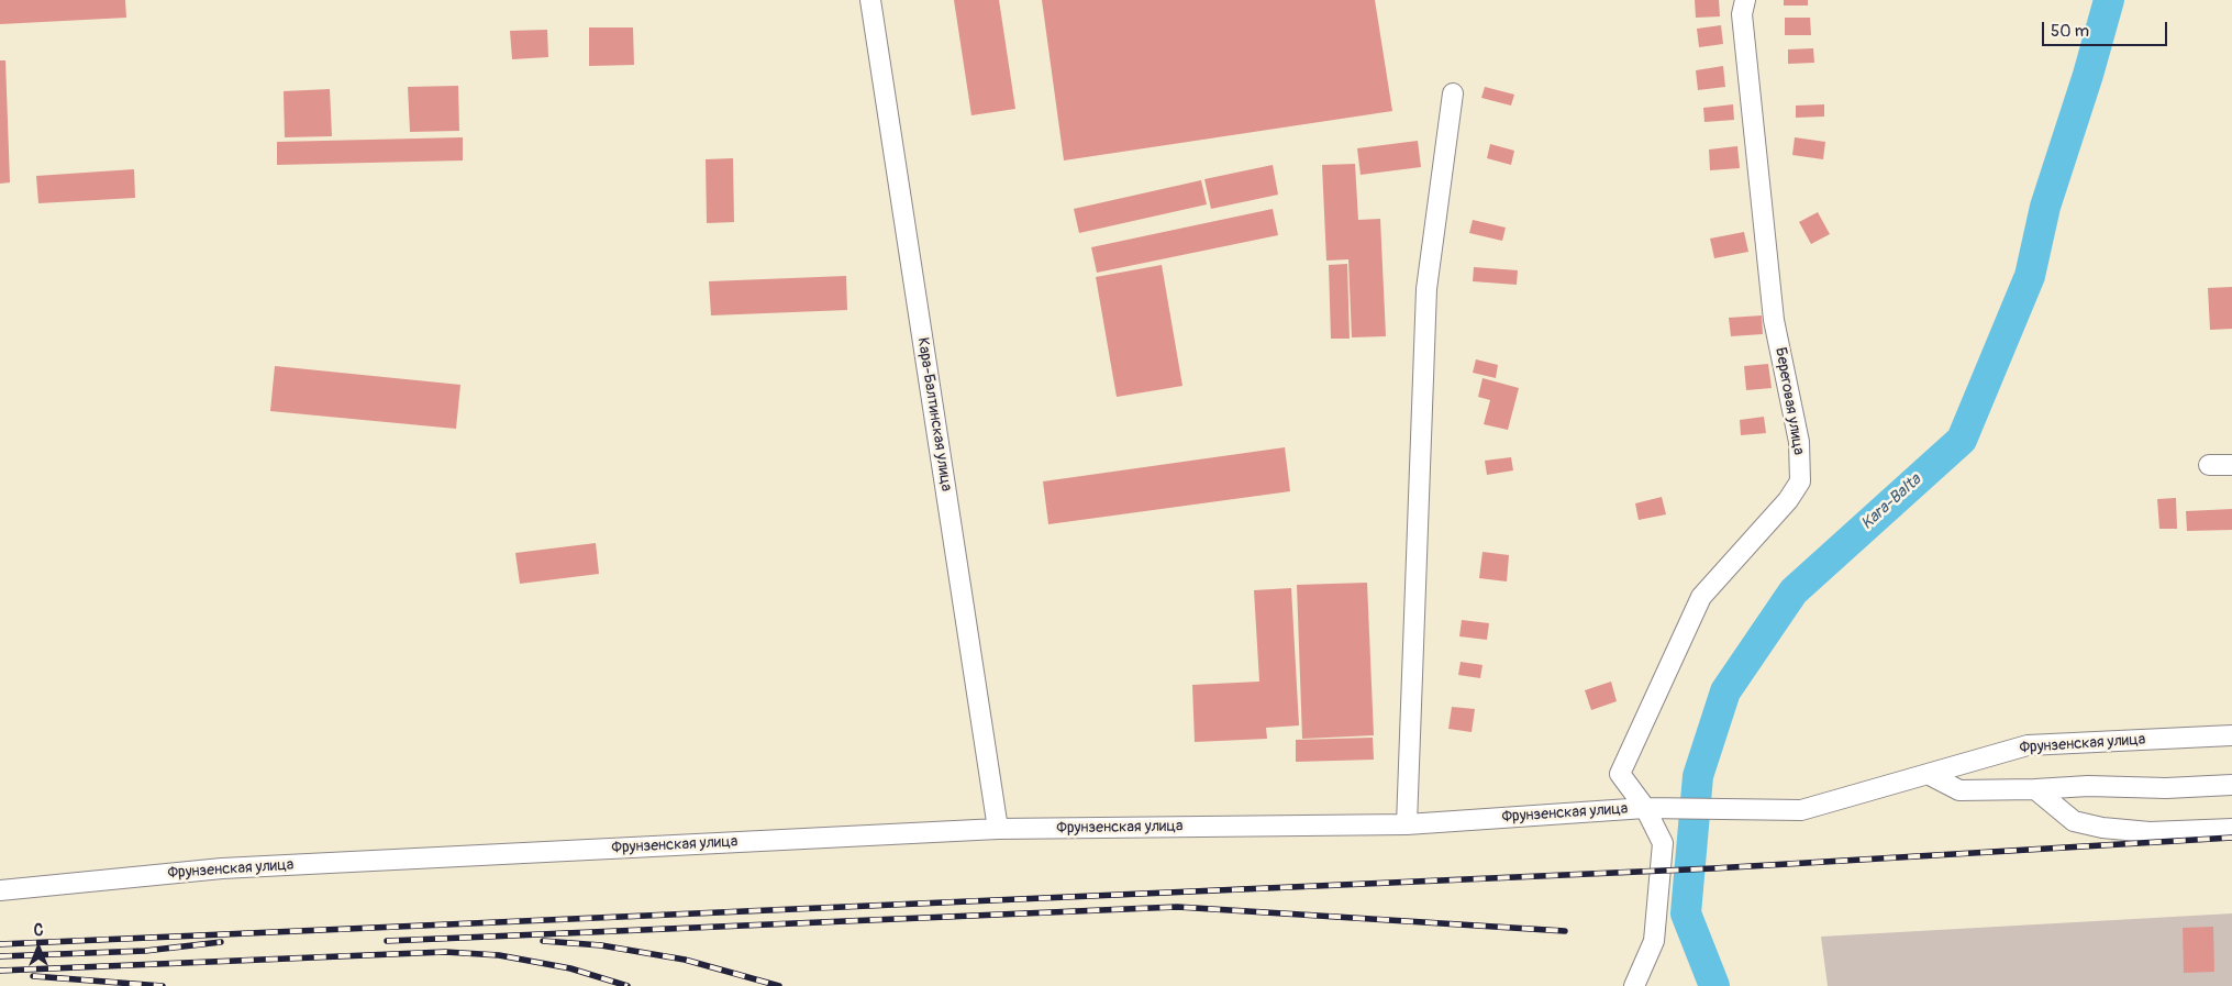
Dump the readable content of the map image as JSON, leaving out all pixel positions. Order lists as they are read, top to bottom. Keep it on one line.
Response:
{"streets":{"street":["Береговая улица","Кара-Балтинская улица","Фрунзенская улица"]},"crossings":[["Береговая улица","Фрунзенская улица"],["Кара-Балтинская улица","Фрунзенская улица"]],"water":["Kara-Balta"],"scale_bar":"50 m","north":"top"}
